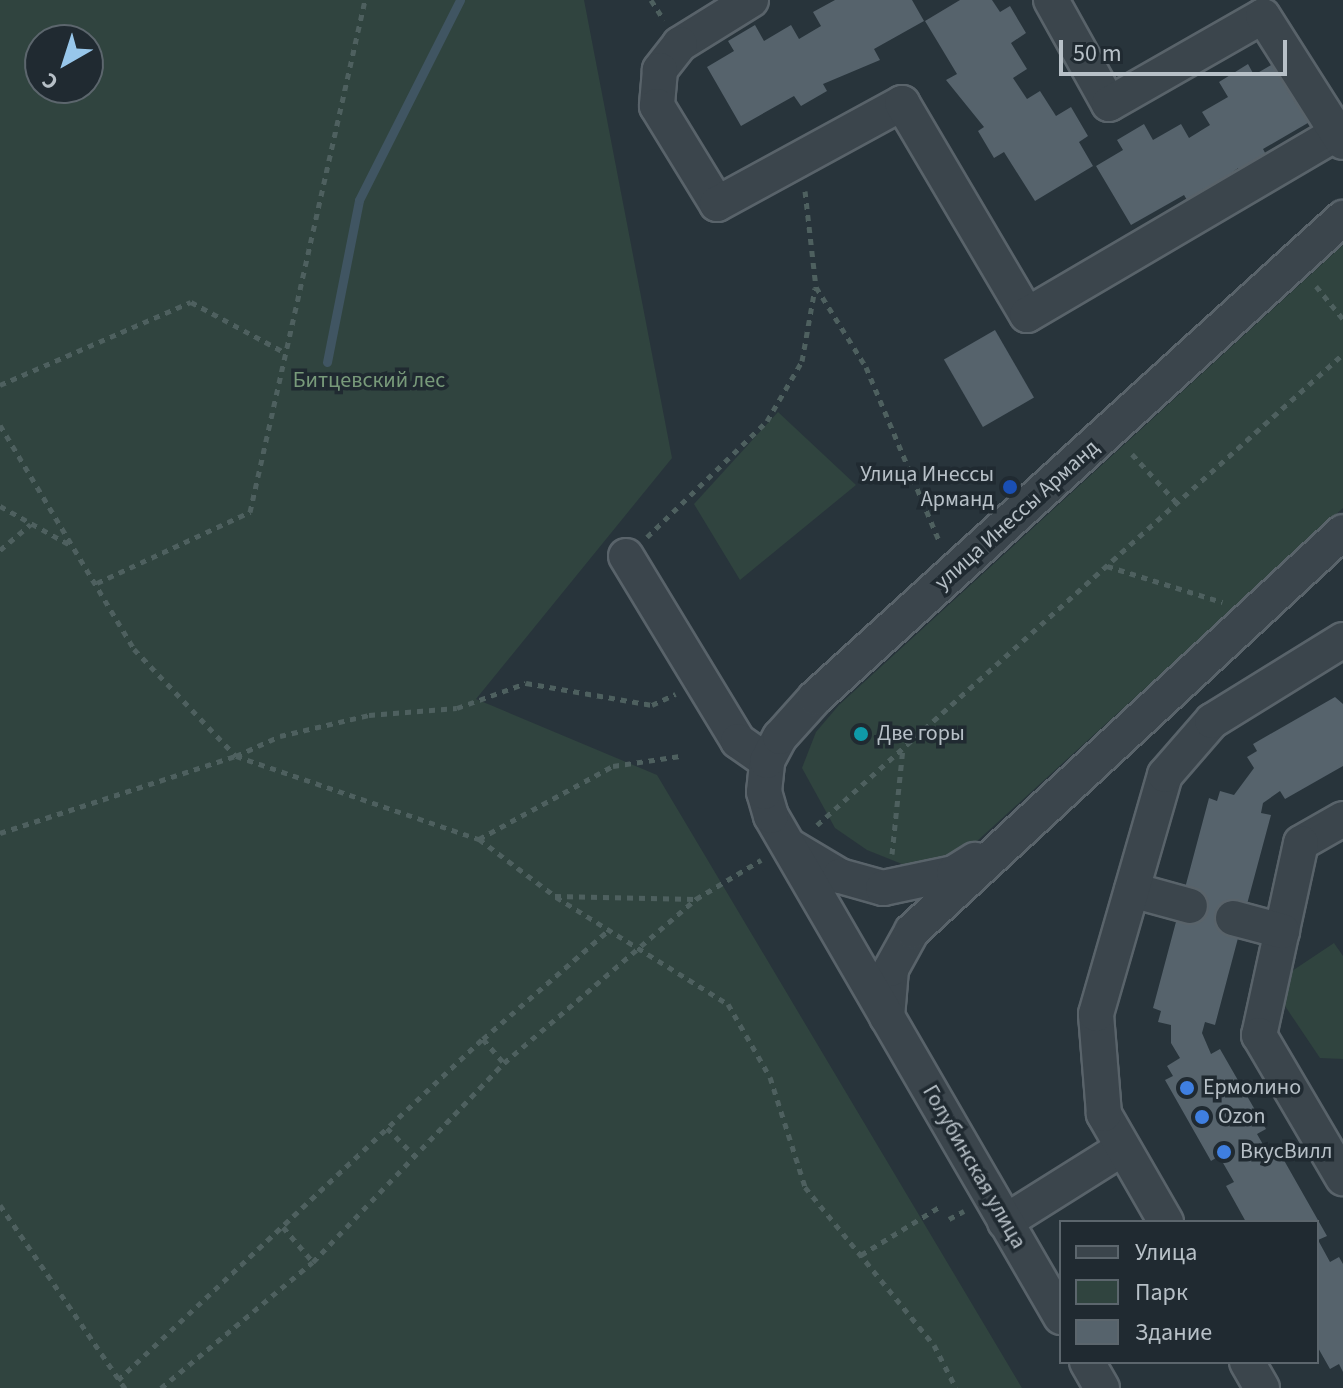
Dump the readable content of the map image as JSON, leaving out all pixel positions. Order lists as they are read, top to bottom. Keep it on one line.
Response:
{"streets":{"street":["улица Инессы Арманд","Голубинская улица"]},"parks":["Битцевский лес"],"places":["Улица Инессы Арманд","Две горы","Ермолино","Ozon","ВкусВилл"],"legend":["Улица","Парк","Здание"],"scale_bar":"50 m","north":"bottom left"}
